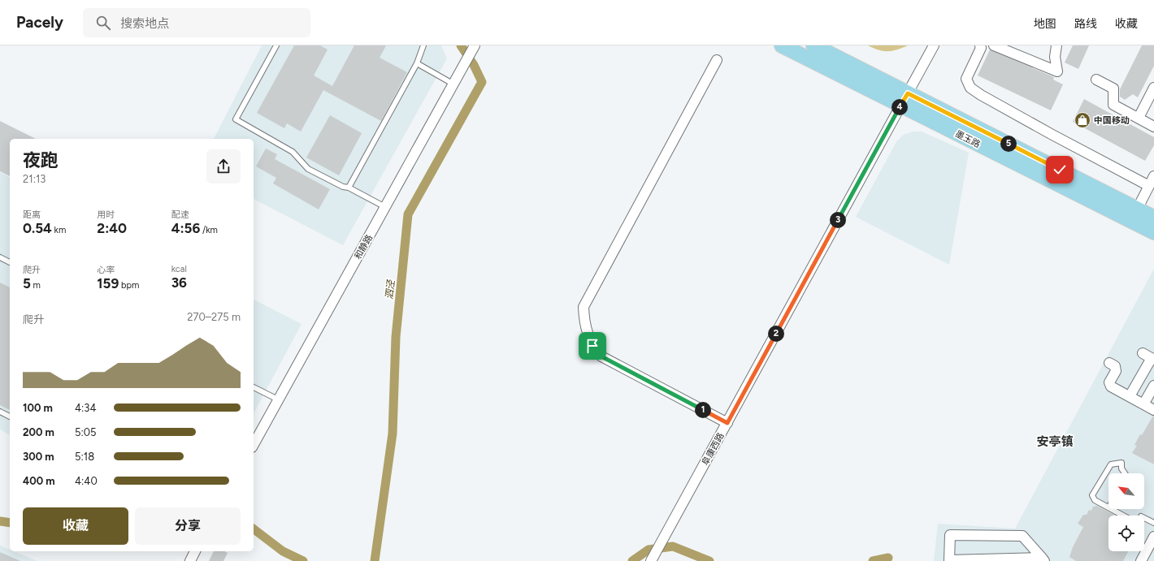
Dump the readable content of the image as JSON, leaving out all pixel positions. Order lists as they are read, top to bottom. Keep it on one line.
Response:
{"streets":{"main road":["墨玉路"],"street":["和静路","阜康西路"]},"crossings":[["墨玉路","阜康西路"]],"districts":["安亭镇"],"water":["泗泾"],"places":{"shop":["中国移动"]},"north":"top left","page":{"header":"Pacely","search":"搜索地点","nav":["地图","路线","收藏"],"pins":["4","5","3","2","1"],"heading":["夜跑","21:13"],"stats":[["距离","0.54 km"],["用时","2:40"],["配速","4:56 /km"],["爬升","5 m"],["心率","159 bpm"],["kcal","36"]],"chart":["爬升","270–275 m"],"list":[{"name":"100 m","note":"4:34"},{"name":"200 m","note":"5:05"},{"name":"300 m","note":"5:18"},{"name":"400 m","note":"4:40"}],"buttons":["收藏","分享"]}}
